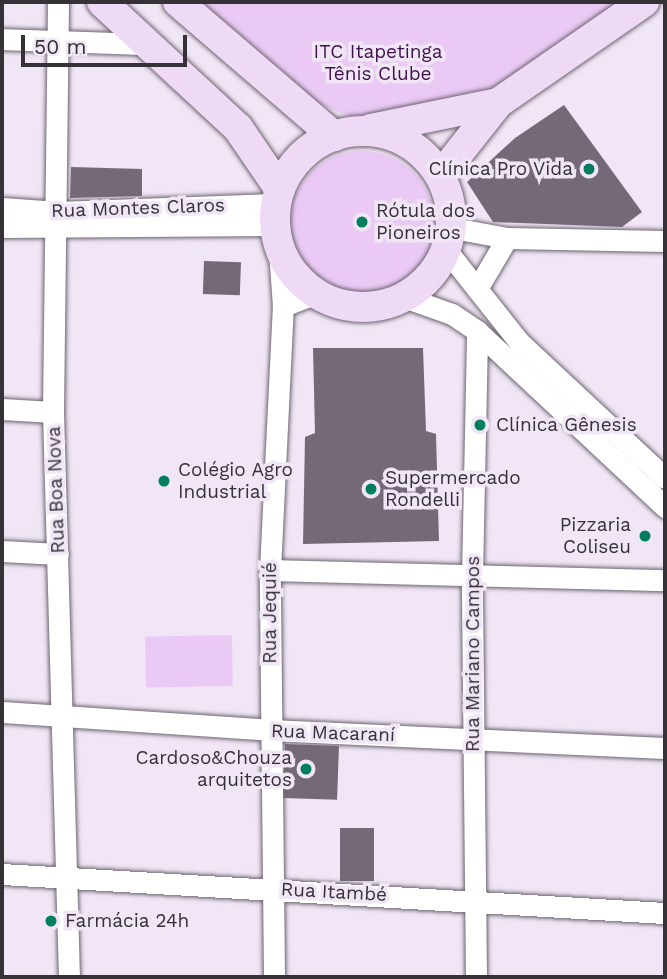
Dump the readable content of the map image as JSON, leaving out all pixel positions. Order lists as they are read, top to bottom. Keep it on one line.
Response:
{"streets":{"street":["Rua Montes Claros","Rua Boa Nova","Rua Jequié","Rua Mariano Campos","Rua Macaraní","Rua Itambé"]},"crossings":[["Rua Montes Claros","Rua Boa Nova"],["Rua Montes Claros","Rua Jequié"],["Rua Boa Nova","Rua Macaraní"],["Rua Boa Nova","Rua Itambé"],["Rua Jequié","Rua Macaraní"],["Rua Jequié","Rua Itambé"],["Rua Mariano Campos","Rua Macaraní"],["Rua Mariano Campos","Rua Itambé"]],"parks":["ITC Itapetinga Tênis Clube"],"places":["Clínica Pro Vida","Rótula dos Pioneiros","Clínica Gênesis","Colégio Agro Industrial","Supermercado Rondelli","Pizzaria Coliseu","Cardoso&Chouza arquitetos","Farmácia 24h"],"scale_bar":"50 m"}
